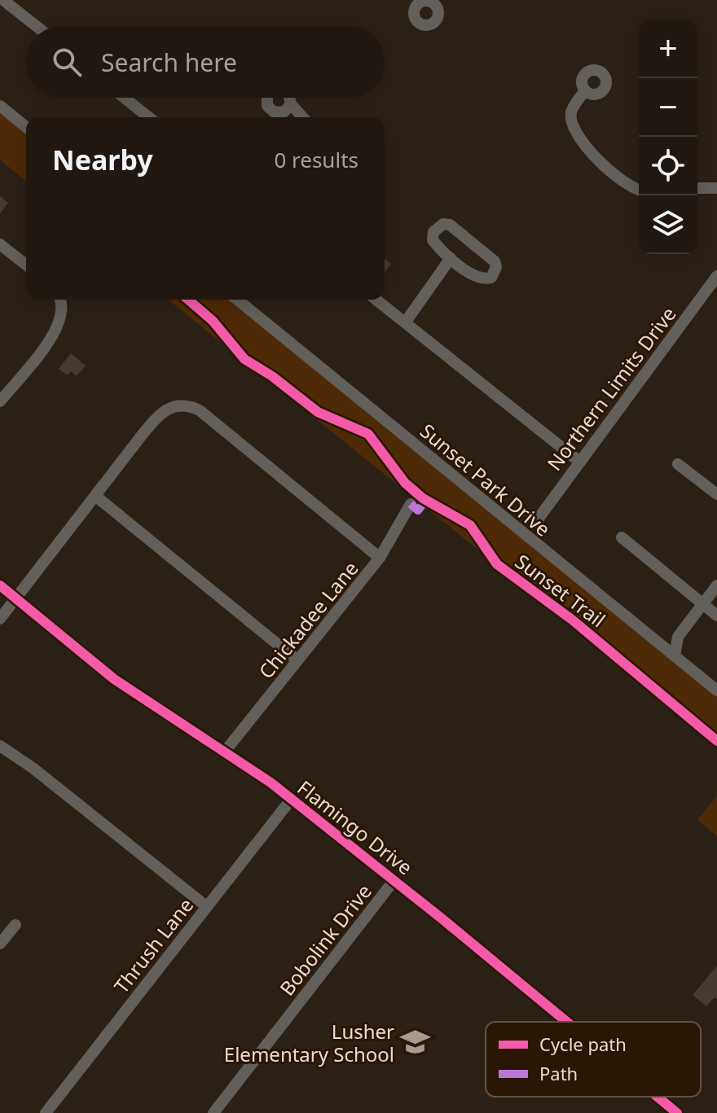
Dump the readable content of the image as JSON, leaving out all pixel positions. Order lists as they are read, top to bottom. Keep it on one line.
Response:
{"streets":{"street":["Northern Limits Drive","Sunset Park Drive","Chickadee Lane","Flamingo Drive","Bobolink Drive","Thrush Lane"],"cycle path":["Sunset Trail"]},"crossings":[["Chickadee Lane","Flamingo Drive"],["Flamingo Drive","Bobolink Drive"],["Flamingo Drive","Thrush Lane"]],"places":{"school or university":["Lusher Elementary School"]},"legend":["Cycle path","Path"],"page":{"map_buttons":["+","−"],"search":"Search here","heading":["Nearby","0 results"]}}
